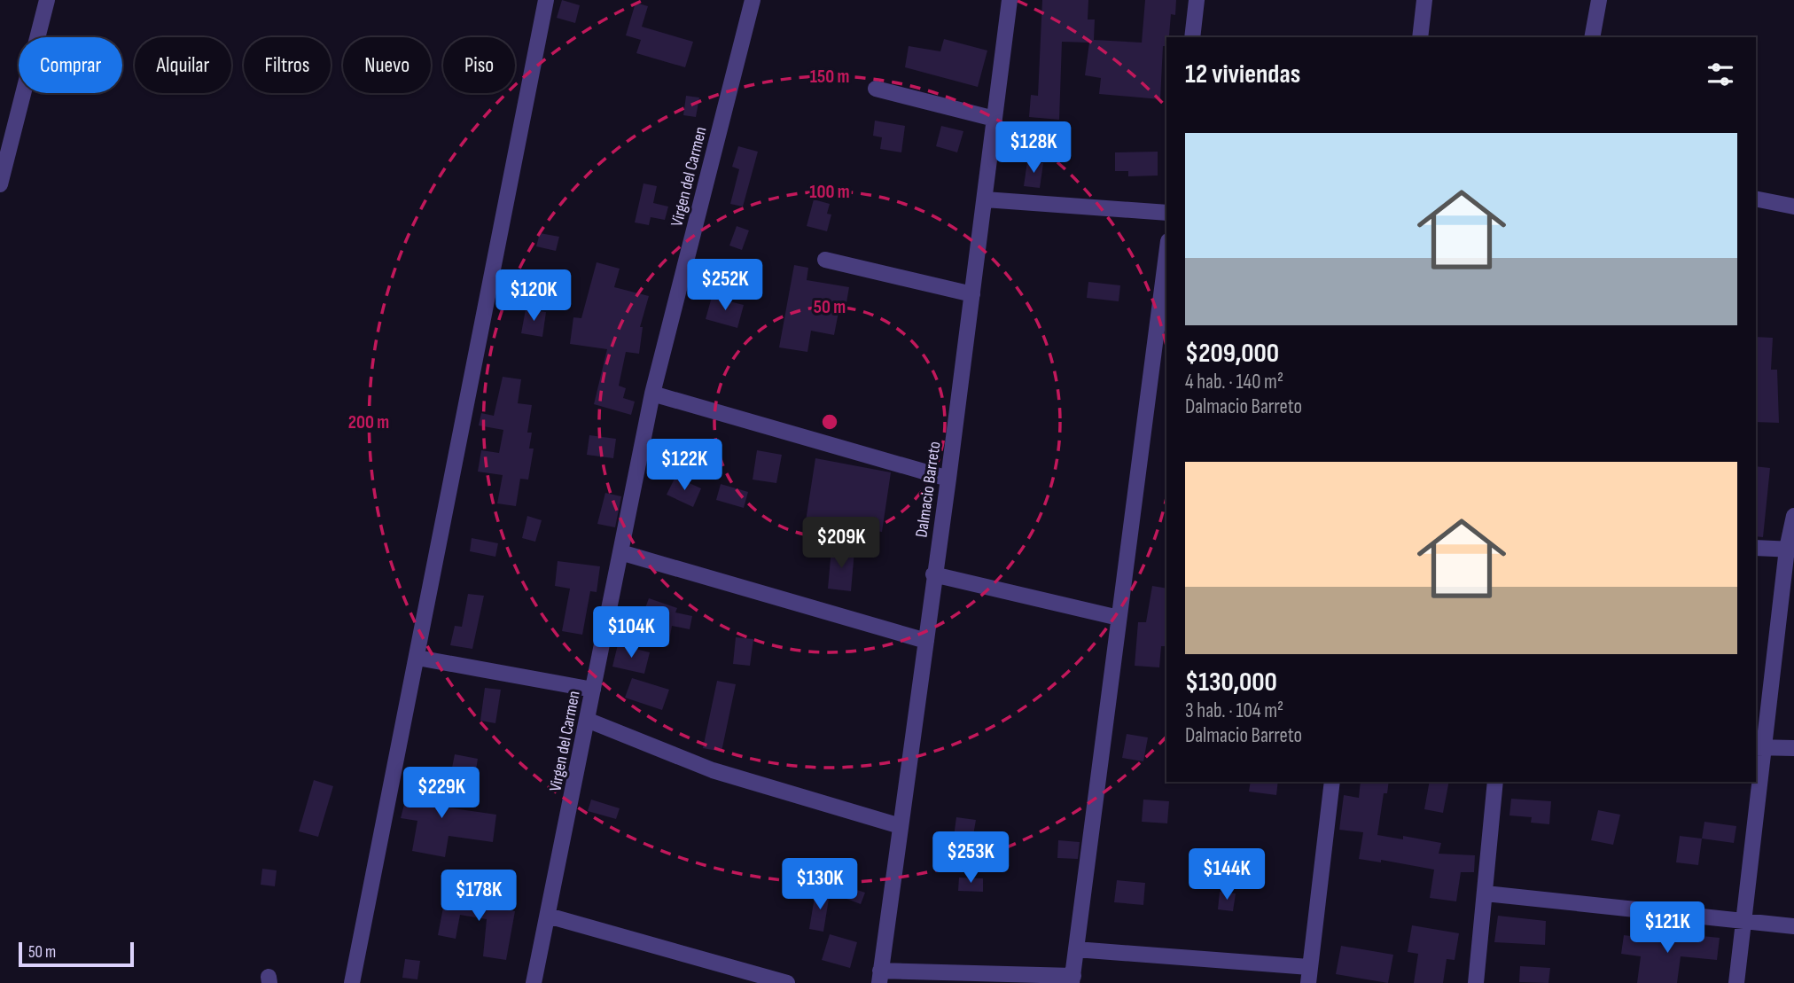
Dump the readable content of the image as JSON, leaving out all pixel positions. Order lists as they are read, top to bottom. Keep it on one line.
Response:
{"streets":{"street":["Virgen del Carmen","Dalmacio Barreto"]},"scale_bar":"50 m","page":{"chip":["Comprar","Alquilar","Filtros","Nuevo","Piso"],"heading":"12 viviendas","list":[{"name":"$209,000","note":"4 hab. · 140 m² · Dalmacio Barreto"},{"name":"$130,000","note":"3 hab. · 104 m² · Dalmacio Barreto"}],"price":["$128K","$252K","$120K","$122K","$209K","$104K","$229K","$253K","$144K","$130K","$178K","$121K"],"scale":"50 m"},"rings":["150 m","100 m","50 m","200 m"]}
